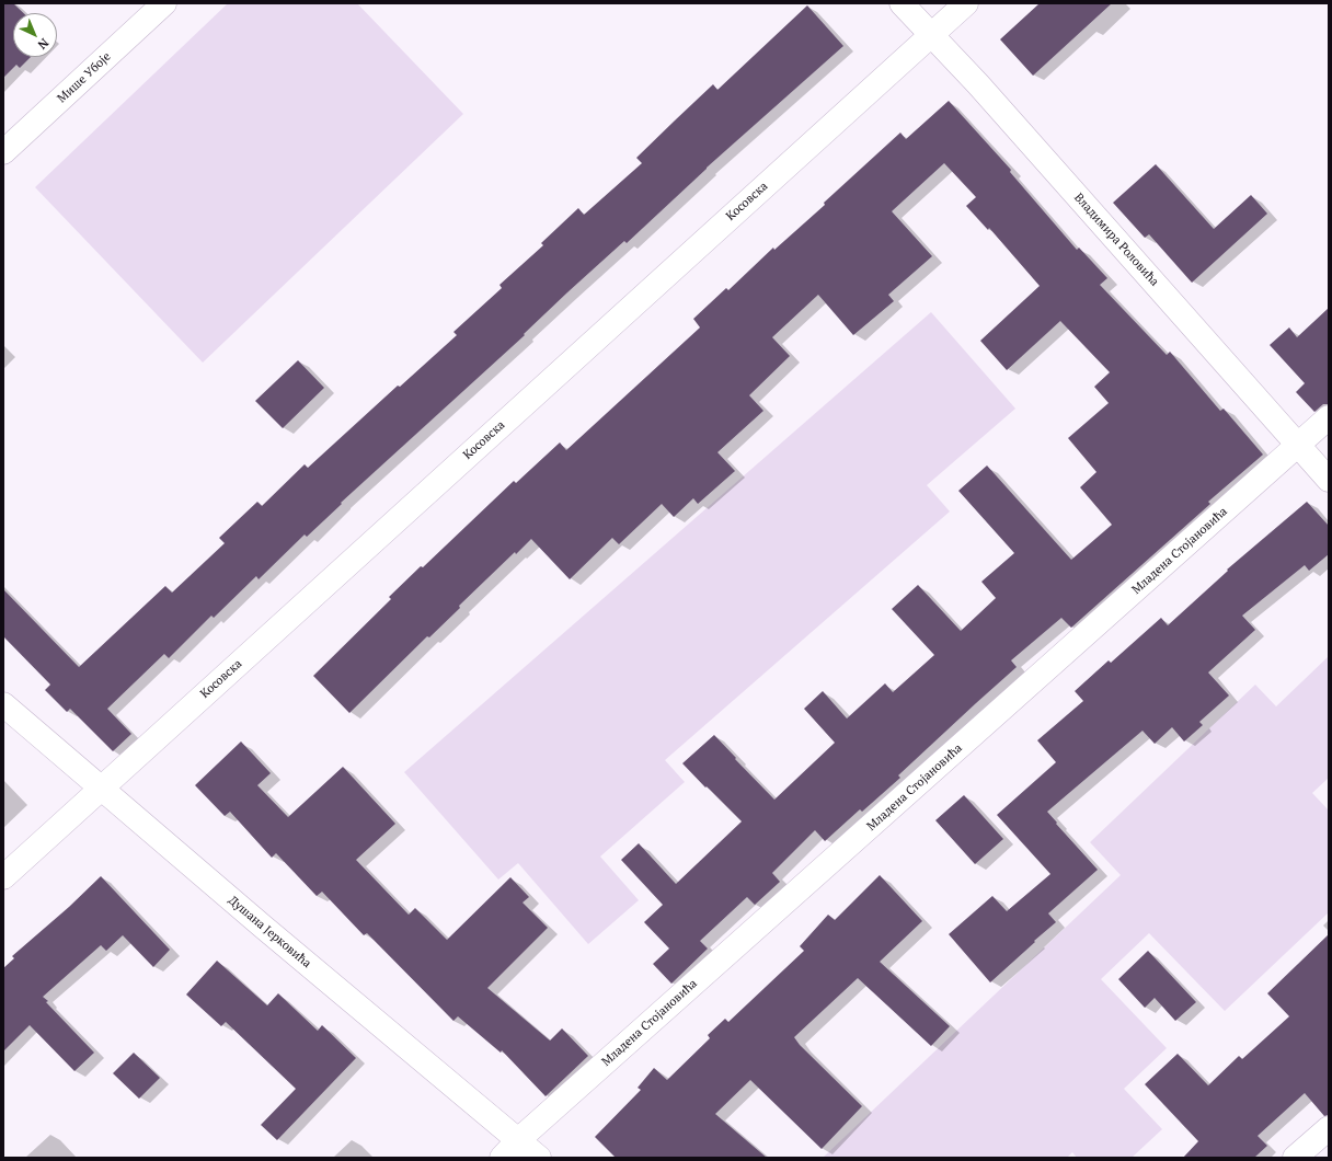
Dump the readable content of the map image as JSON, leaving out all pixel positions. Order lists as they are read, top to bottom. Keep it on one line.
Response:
{"streets":{"street":["Мише Убоје","Косовска","Владимира Роловића","Младена Стојановића","Душана Јерковића"]},"crossings":[["Косовска","Владимира Роловића"],["Косовска","Душана Јерковића"],["Владимира Роловића","Младена Стојановића"],["Младена Стојановића","Душана Јерковића"]],"north":"bottom right"}
